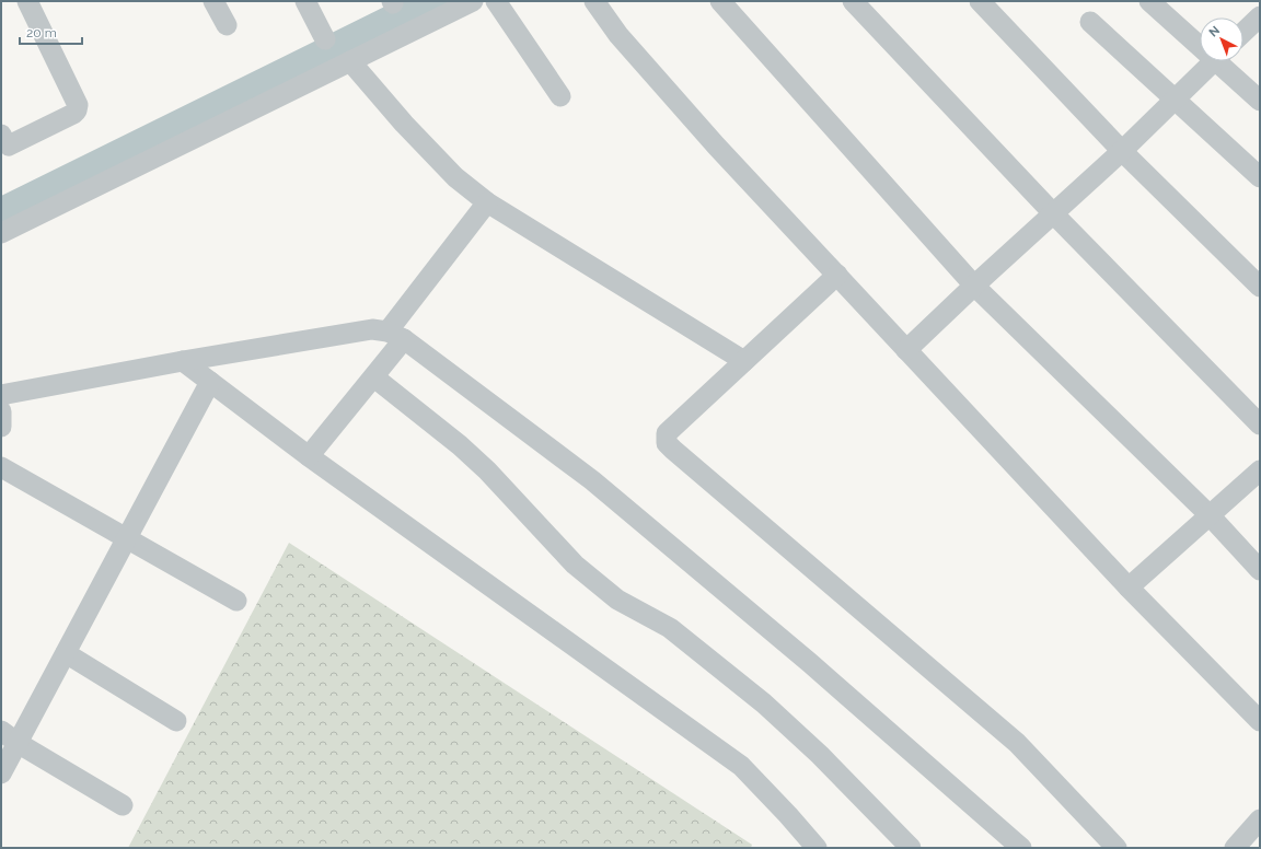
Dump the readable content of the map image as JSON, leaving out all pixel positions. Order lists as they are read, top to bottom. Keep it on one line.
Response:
{"scale_bar":"20 m","north":"top left"}
